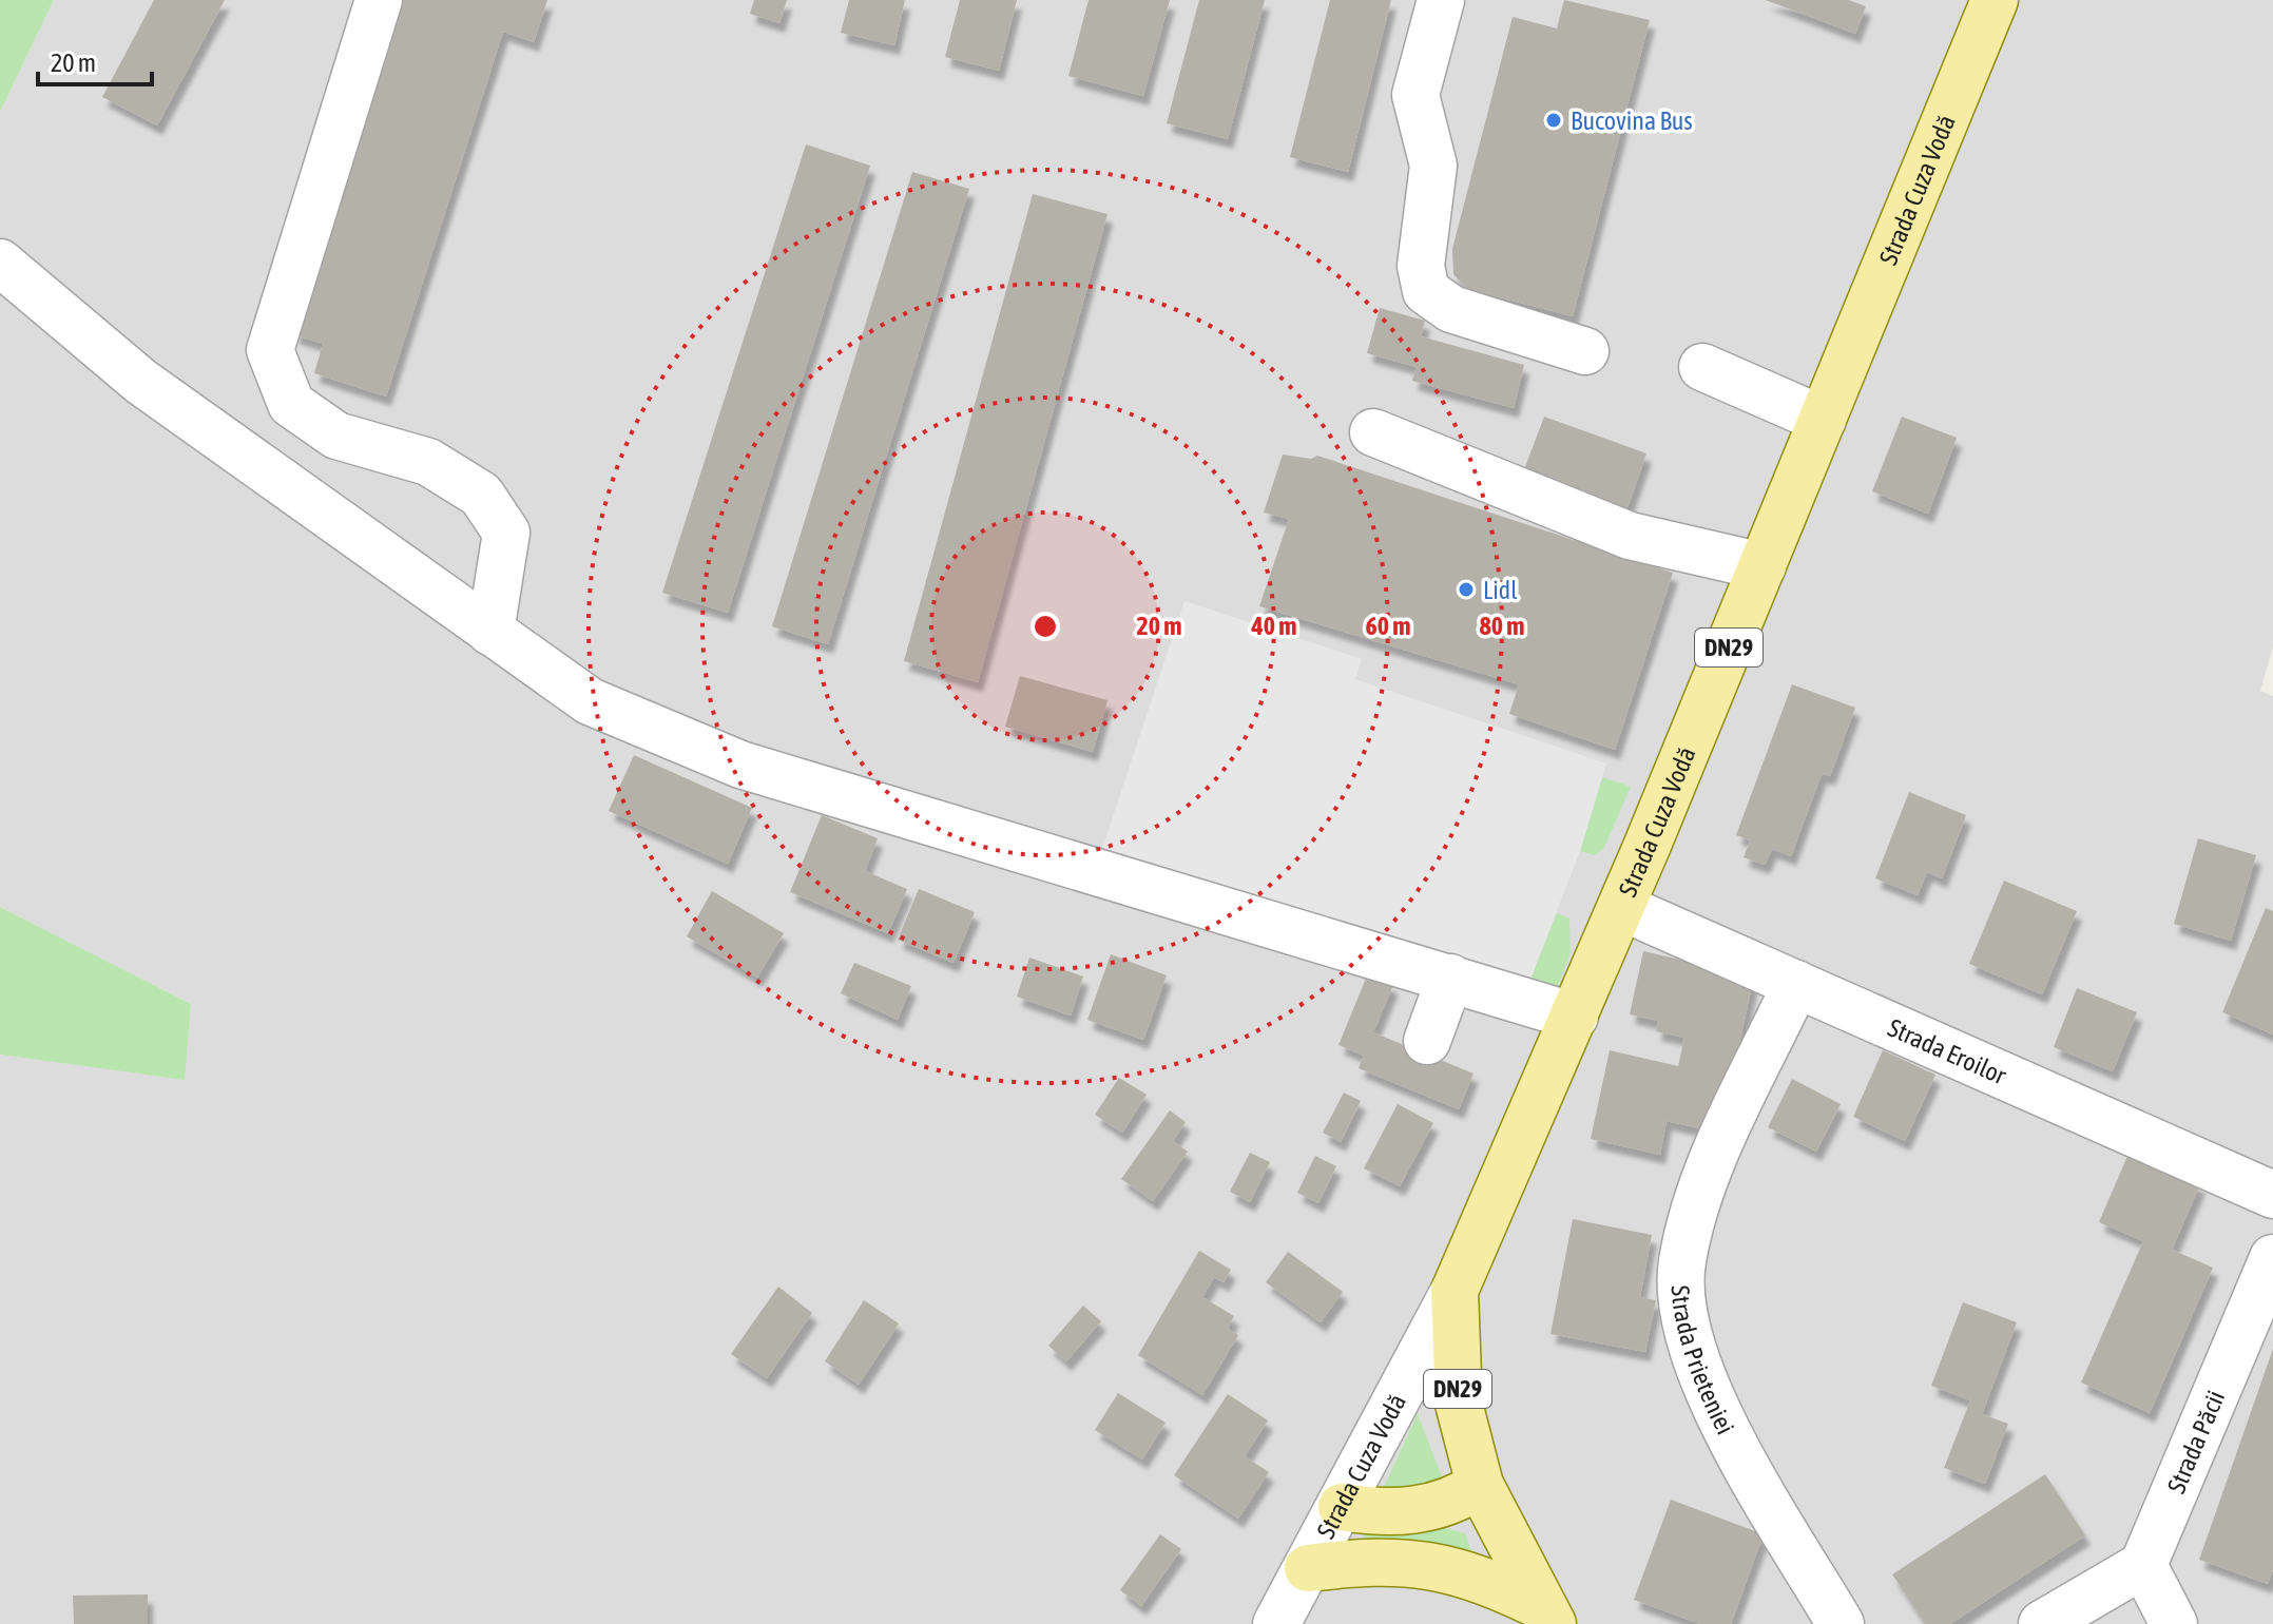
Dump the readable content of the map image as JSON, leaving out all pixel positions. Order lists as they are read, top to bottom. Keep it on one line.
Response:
{"streets":{"main road":["Strada Cuza Vodă","DN29"],"street":["Strada Eroilor","Strada Prieteniei","Strada Păcii"]},"crossings":[["Strada Cuza Vodă","DN29"],["Strada Cuza Vodă","Strada Eroilor"],["Strada Eroilor","Strada Prieteniei"]],"places":["Bucovina Bus","Lidl"],"scale_bar":"20 m","rings":["20 m","40 m","60 m","80 m"]}
